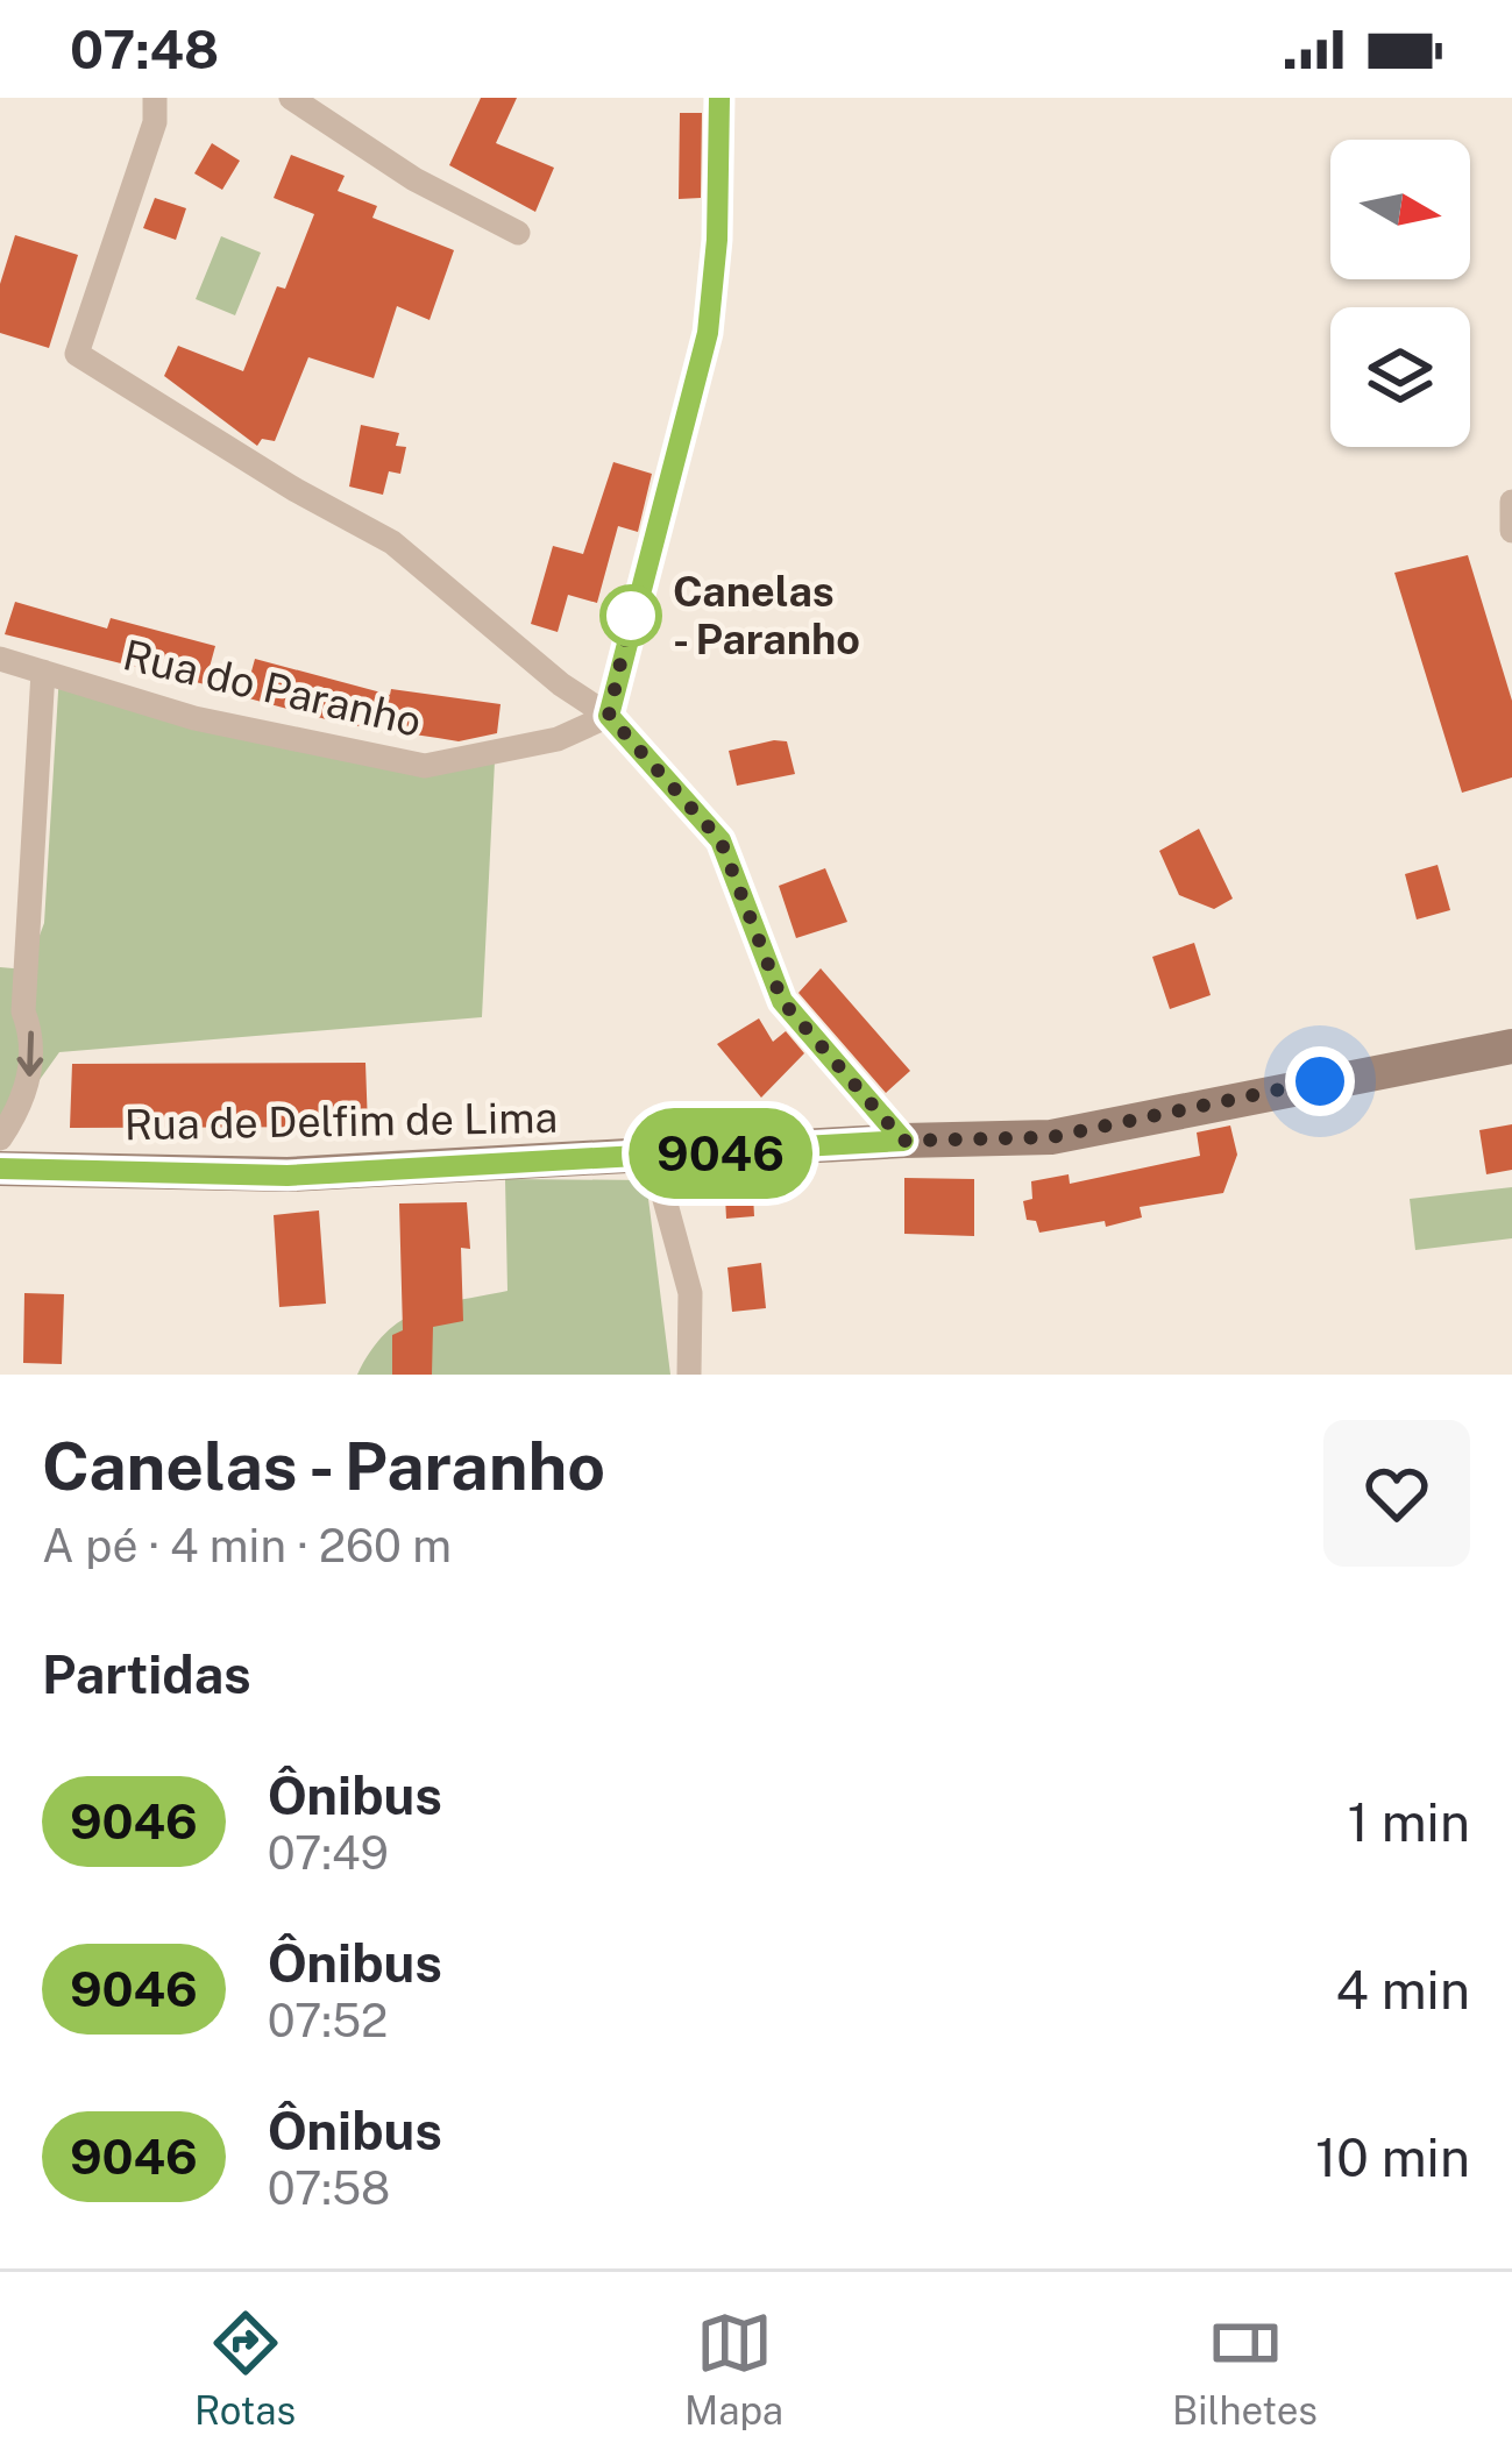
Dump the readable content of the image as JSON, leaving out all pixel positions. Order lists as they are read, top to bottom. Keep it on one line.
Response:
{"streets":{"main road":["Rua de Delfim de Lima"],"street":["Rua do Paranho"]},"places":["Canelas - Paranho"],"lines":["bus line 9046"],"north":"right","page":{"status":"07:48","on_map":"9046","heading":[["Canelas - Paranho","A pé · 4 min · 260 m"],"Partidas"],"list":[{"mark":"9046","name":"Ônibus","note":"07:49","value":"1 min"},{"mark":"9046","name":"Ônibus","note":"07:52","value":"4 min"},{"mark":"9046","name":"Ônibus","note":"07:58","value":"10 min"}],"tabs":["Rotas","Mapa","Bilhetes"]}}
